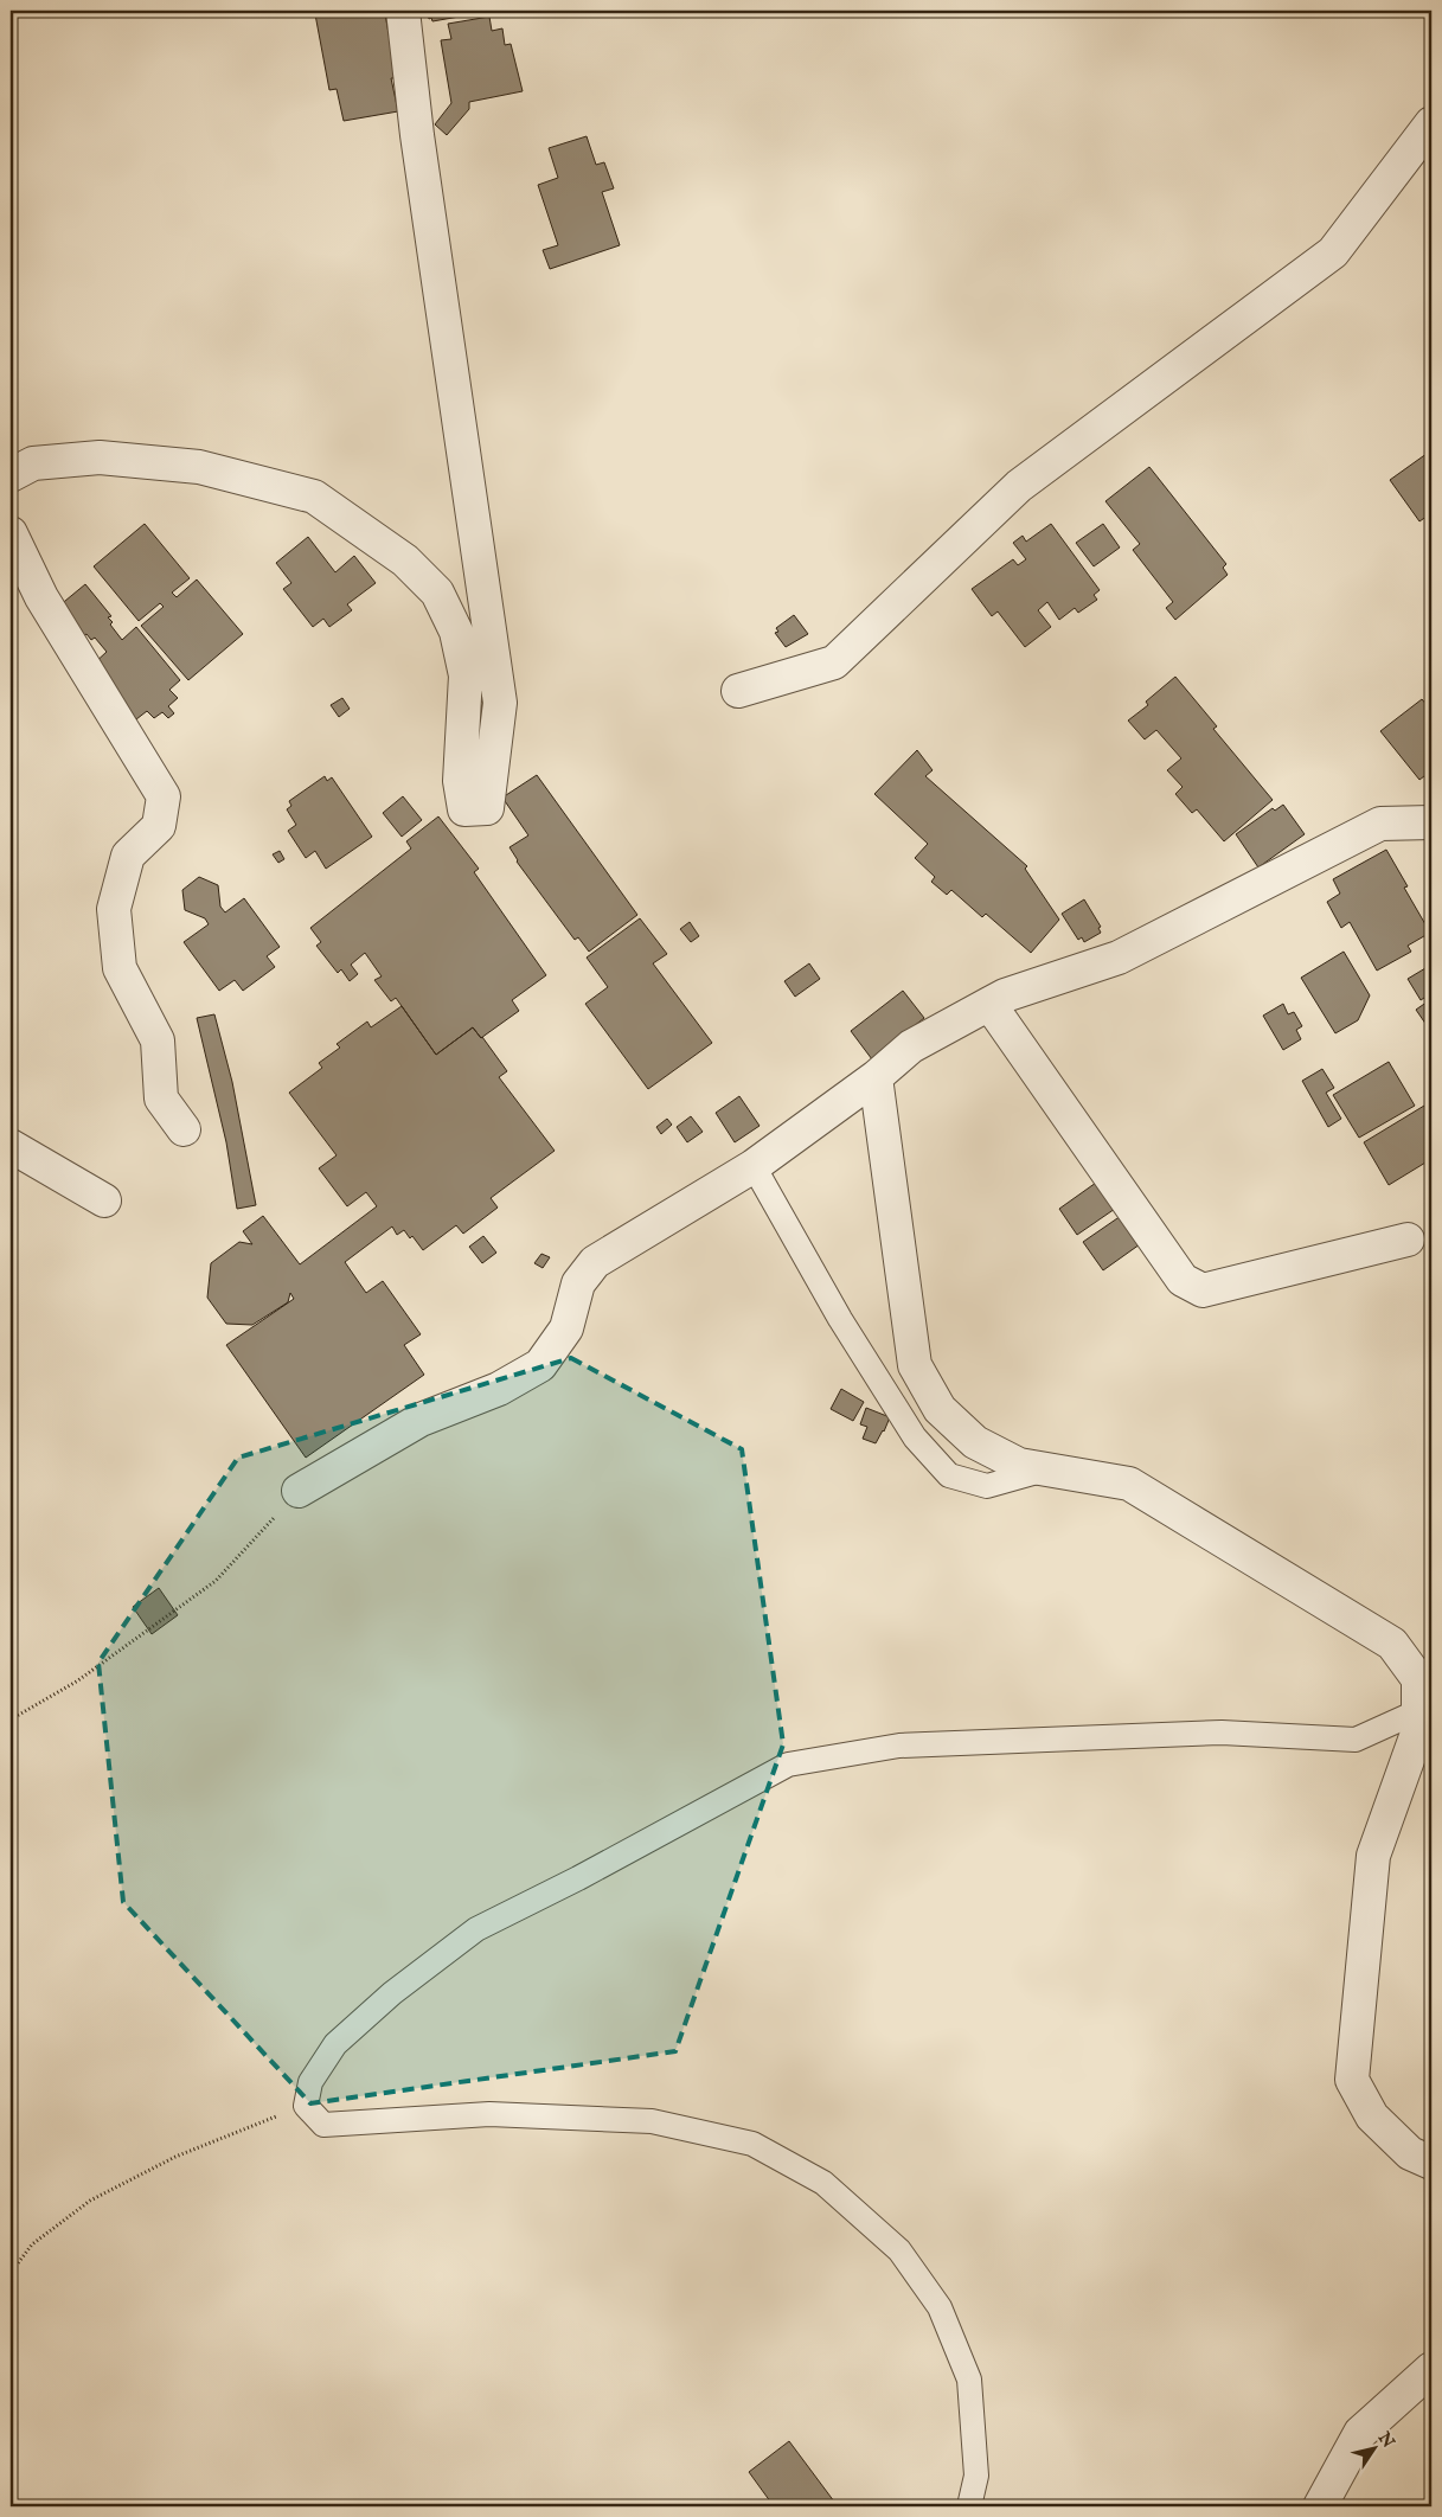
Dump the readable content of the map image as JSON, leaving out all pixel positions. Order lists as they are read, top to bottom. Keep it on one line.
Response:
{"north":"top right"}
